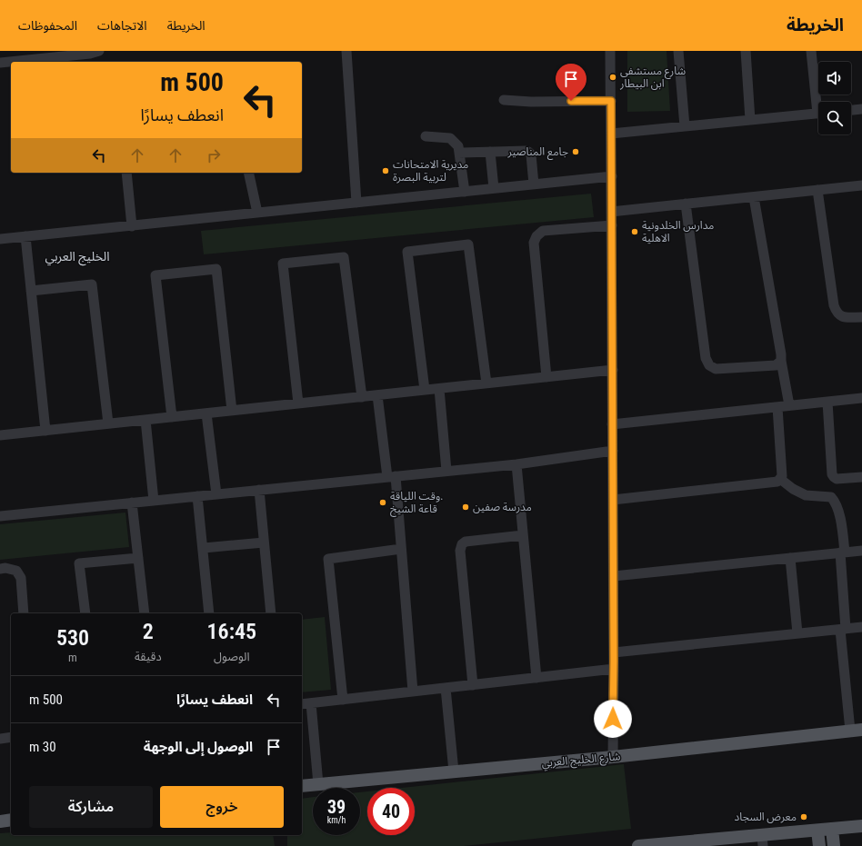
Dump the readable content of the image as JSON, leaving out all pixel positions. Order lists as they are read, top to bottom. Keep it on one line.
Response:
{"streets":{"main road":["شارع الخليج العربي"]},"districts":["الخليج العربي"],"places":["شارع مستشفى ابن البيطار","جامع المناصير","مديرية الامتحانات لتربية البصرة","مدارس الخلدونية الاهلية","وقت اللياقة. قاعة الشيخ","مدرسة صفين","معرض السجاد"],"page":{"header":"الخريطة","nav":["الخريطة","الاتجاهات","المحفوظات"],"turn":["500 m","انعطف يسارًا"],"eta":["16:45","الوصول","2","دقيقة","530","m"],"list":[{"name":"انعطف يسارًا","value":"500 m"},{"name":"الوصول إلى الوجهة","value":"30 m"}],"buttons":["خروج","مشاركة"],"speed":"39 km/h","limit":"40"}}
